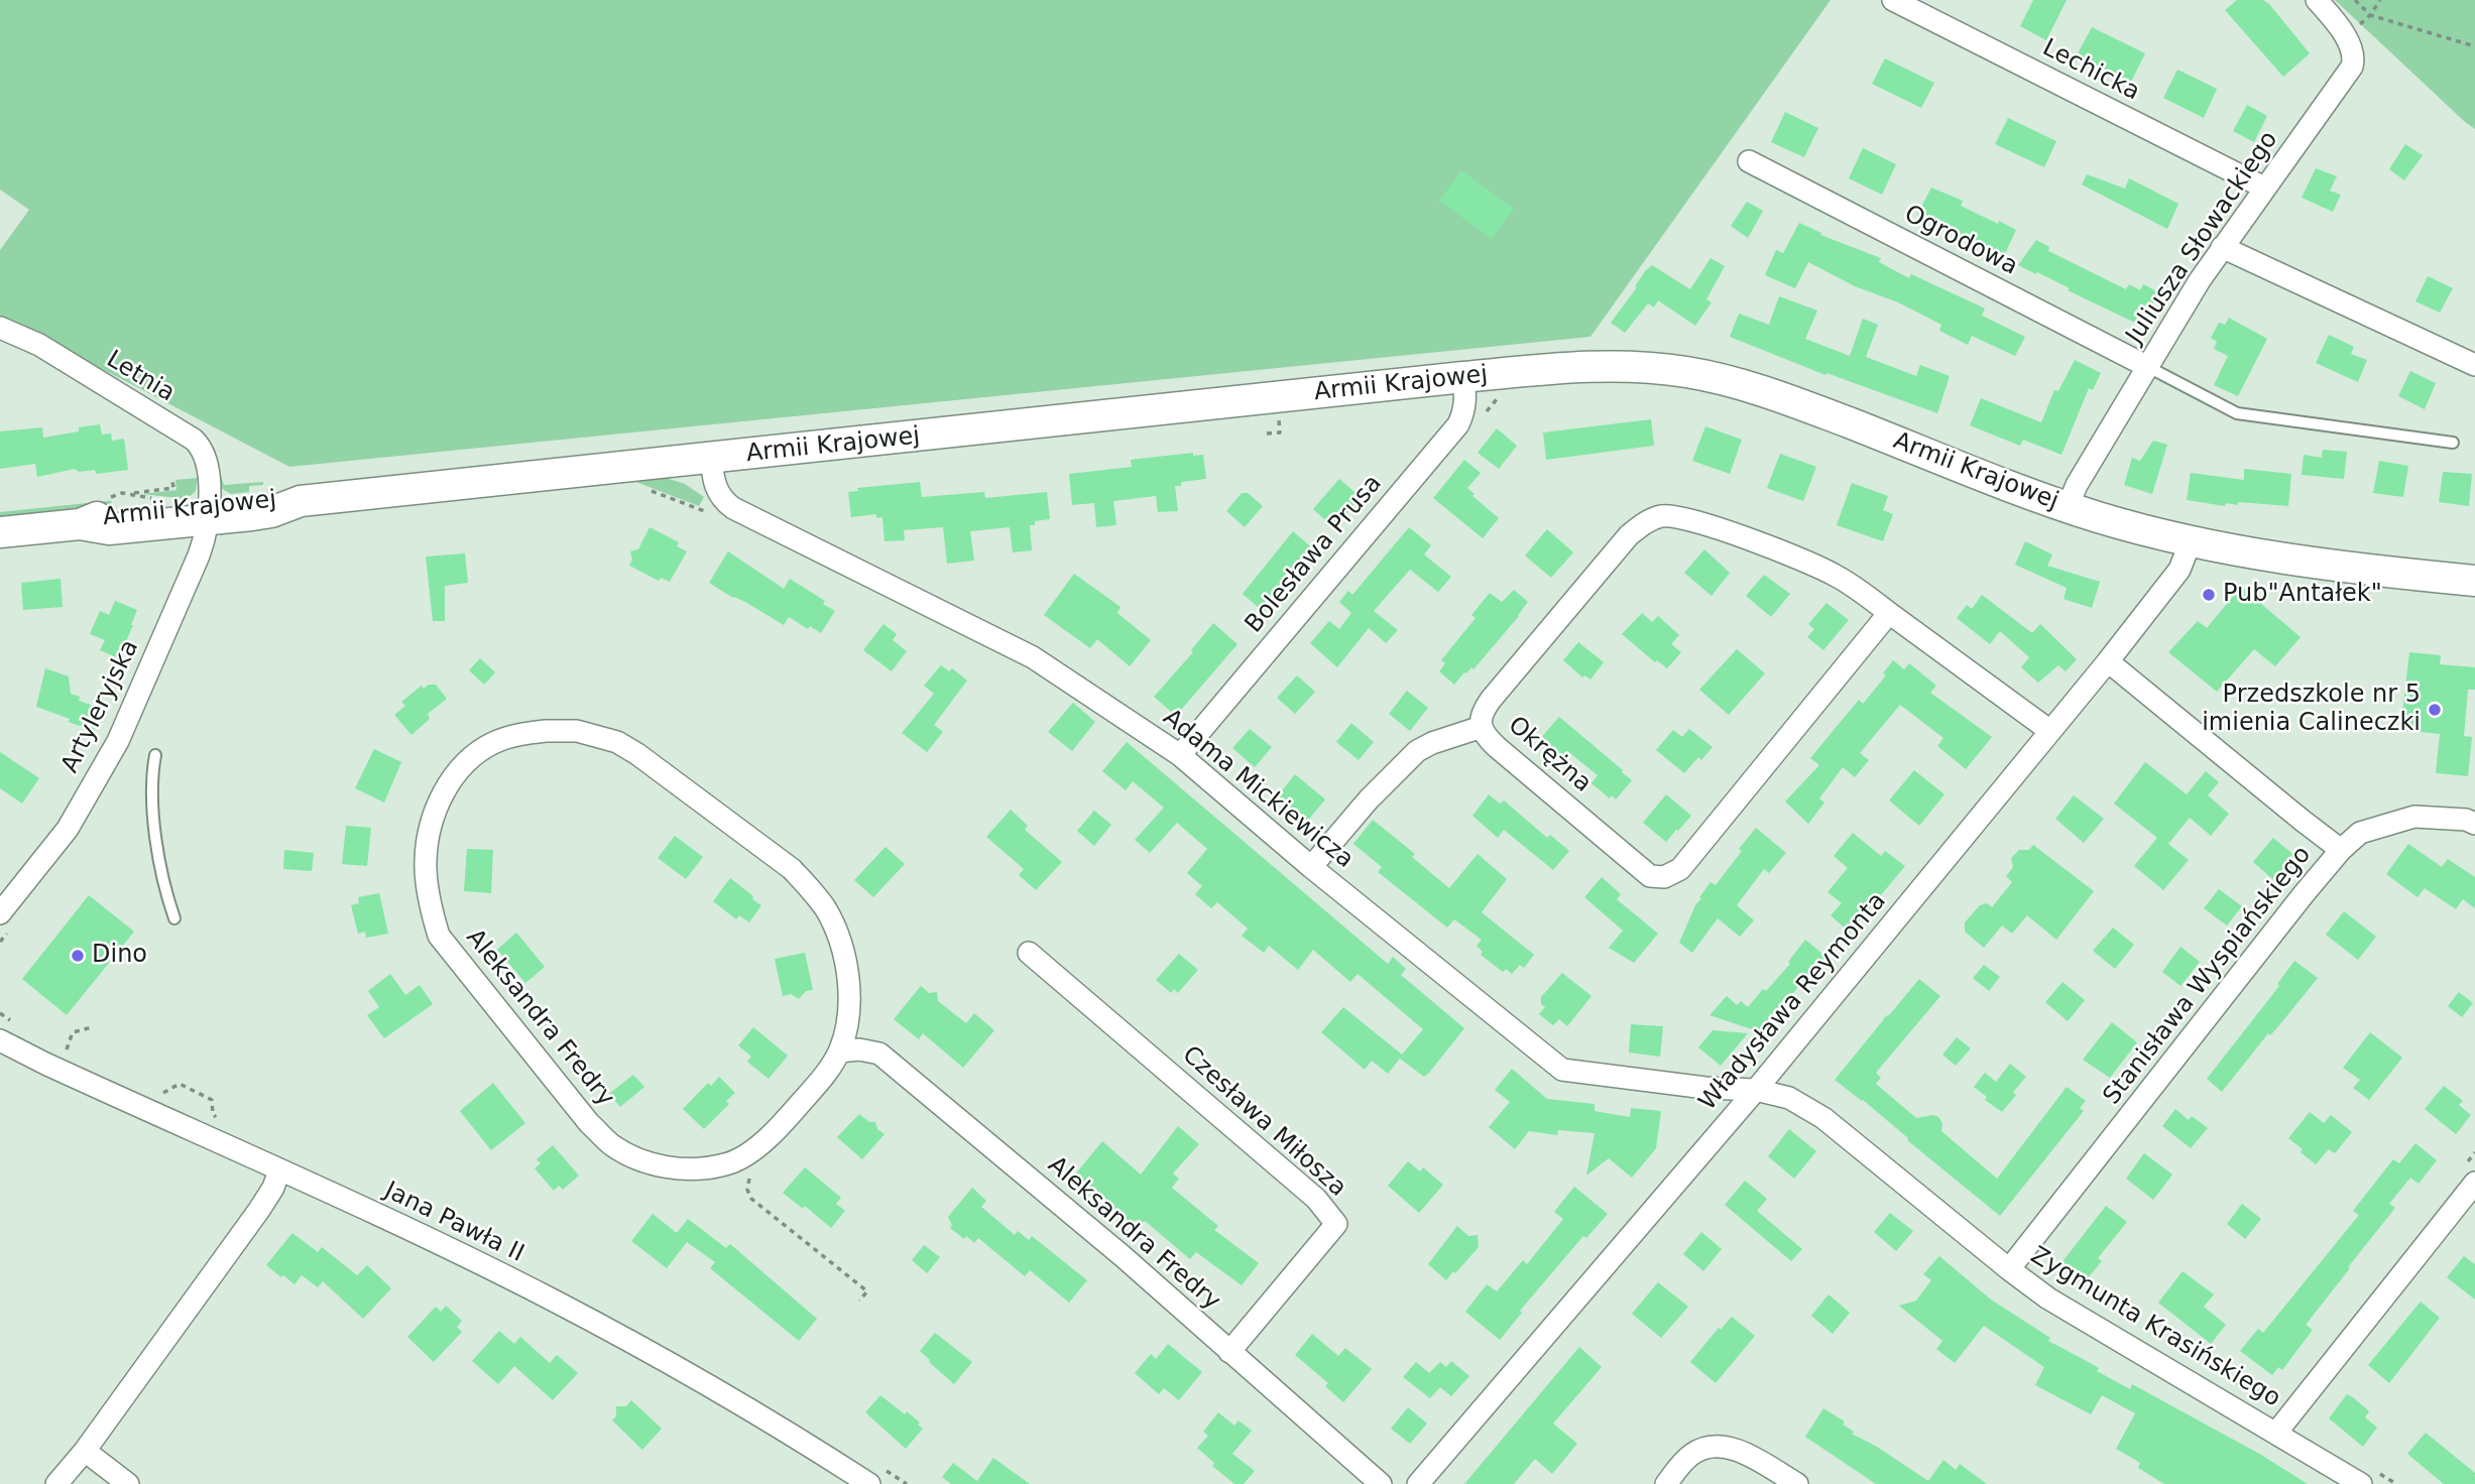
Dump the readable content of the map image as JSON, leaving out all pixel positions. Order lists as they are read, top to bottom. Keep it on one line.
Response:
{"streets":{"street":["Lechicka","Juliusza Słowackiego","Ogrodowa","Letnia","Armii Krajowej","Bolesława Prusa","Artyleryjska","Okrężna","Adama Mickiewicza","Stanisława Wyspiańskiego","Władysława Reymonta","Aleksandra Fredry","Czesława Miłosza","Jana Pawła II","Zygmunta Krasińskiego"]},"crossings":[["Lechicka","Juliusza Słowackiego"],["Juliusza Słowackiego","Ogrodowa"],["Juliusza Słowackiego","Armii Krajowej"],["Letnia","Armii Krajowej"],["Letnia","Artyleryjska"],["Armii Krajowej","Bolesława Prusa"],["Armii Krajowej","Artyleryjska"],["Armii Krajowej","Adama Mickiewicza"],["Armii Krajowej","Władysława Reymonta"],["Bolesława Prusa","Adama Mickiewicza"],["Okrężna","Władysława Reymonta"],["Adama Mickiewicza","Władysława Reymonta"],["Adama Mickiewicza","Zygmunta Krasińskiego"],["Stanisława Wyspiańskiego","Władysława Reymonta"],["Stanisława Wyspiańskiego","Zygmunta Krasińskiego"],["Władysława Reymonta","Zygmunta Krasińskiego"],["Aleksandra Fredry","Czesława Miłosza"]],"places":["Pub\"Antałek\"","Przedszkole nr 5 imienia Calineczki","Dino"]}
